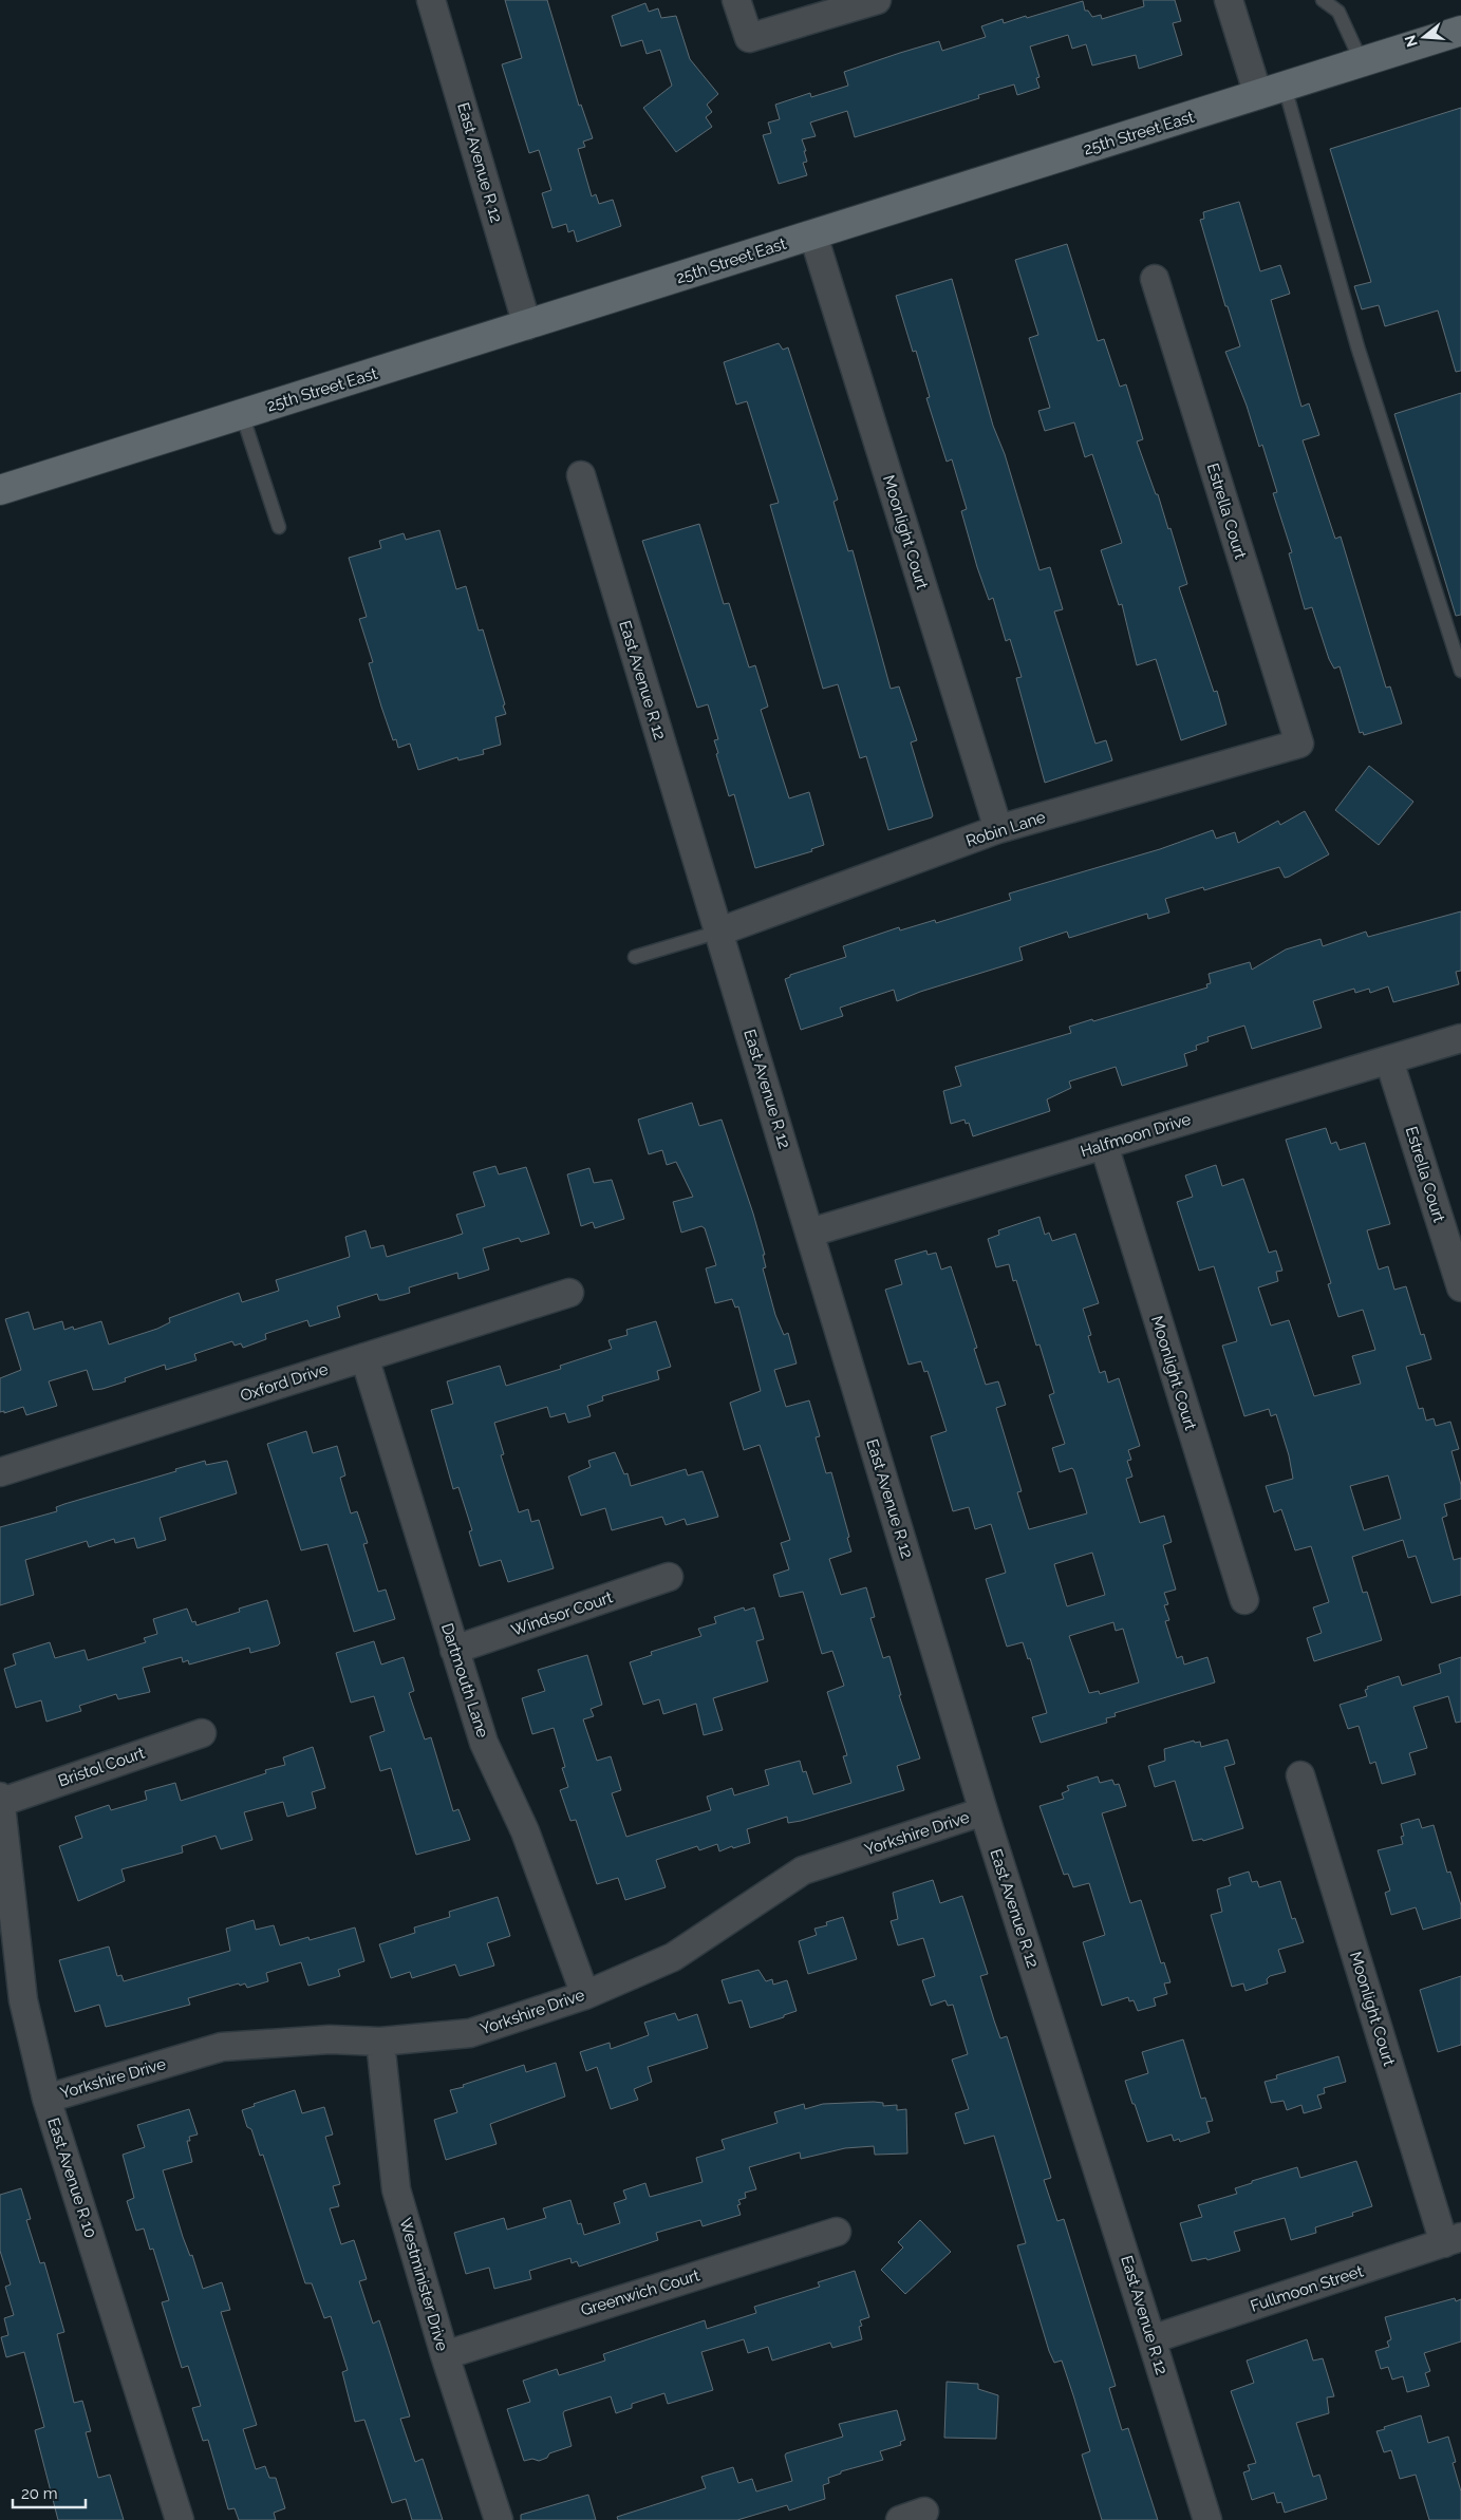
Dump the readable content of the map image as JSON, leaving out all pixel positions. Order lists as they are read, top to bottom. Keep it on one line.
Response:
{"streets":{"main road":["25th Street East"],"street":["East Avenue R 12","Estrella Court","Moonlight Court","Robin Lane","Halfmoon Drive","Oxford Drive","Windsor Court","Dartmouth Lane","Bristol Court","Yorkshire Drive","East Avenue R 10","Westminister Drive","Fullmoon Street","Greenwich Court"]},"crossings":[["25th Street East","East Avenue R 12"],["25th Street East","Moonlight Court"],["East Avenue R 12","Robin Lane"],["East Avenue R 12","Halfmoon Drive"],["East Avenue R 12","Yorkshire Drive"],["East Avenue R 12","Fullmoon Street"],["Estrella Court","Robin Lane"],["Estrella Court","Halfmoon Drive"],["Moonlight Court","Robin Lane"],["Moonlight Court","Halfmoon Drive"],["Moonlight Court","Fullmoon Street"],["Oxford Drive","Dartmouth Lane"],["Windsor Court","Dartmouth Lane"],["Dartmouth Lane","Yorkshire Drive"],["Bristol Court","East Avenue R 10"],["Yorkshire Drive","East Avenue R 10"],["Yorkshire Drive","Westminister Drive"],["Westminister Drive","Greenwich Court"]],"scale_bar":"20 m","north":"left"}
